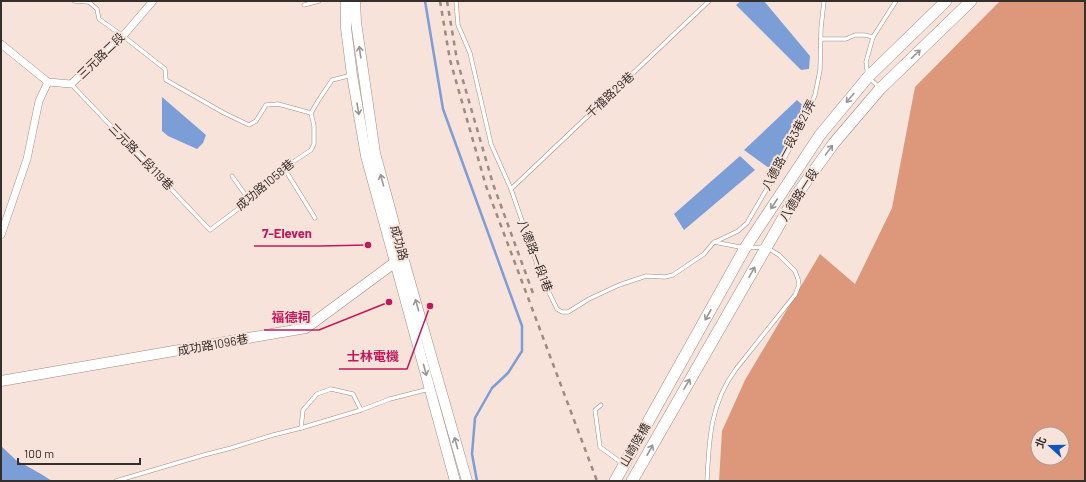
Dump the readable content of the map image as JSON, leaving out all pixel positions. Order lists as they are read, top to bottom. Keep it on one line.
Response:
{"streets":{"main road":["八德路一段","山崎陸橋"],"street":["三元路二段","成功路","成功路1096巷"],"lane":["千禧路29巷","八德路一段3巷21弄","三元路二段119巷","成功路1058巷","八德路一段1巷"]},"crossings":[["三元路二段","三元路二段119巷"],["千禧路29巷","八德路一段1巷"],["八德路一段3巷21弄","八德路一段1巷"],["三元路二段119巷","成功路1058巷"],["八德路一段","山崎陸橋"],["成功路","成功路1096巷"]],"places":["7-Eleven","福德祠","士林電機"],"scale_bar":"100 m","north":"left"}
